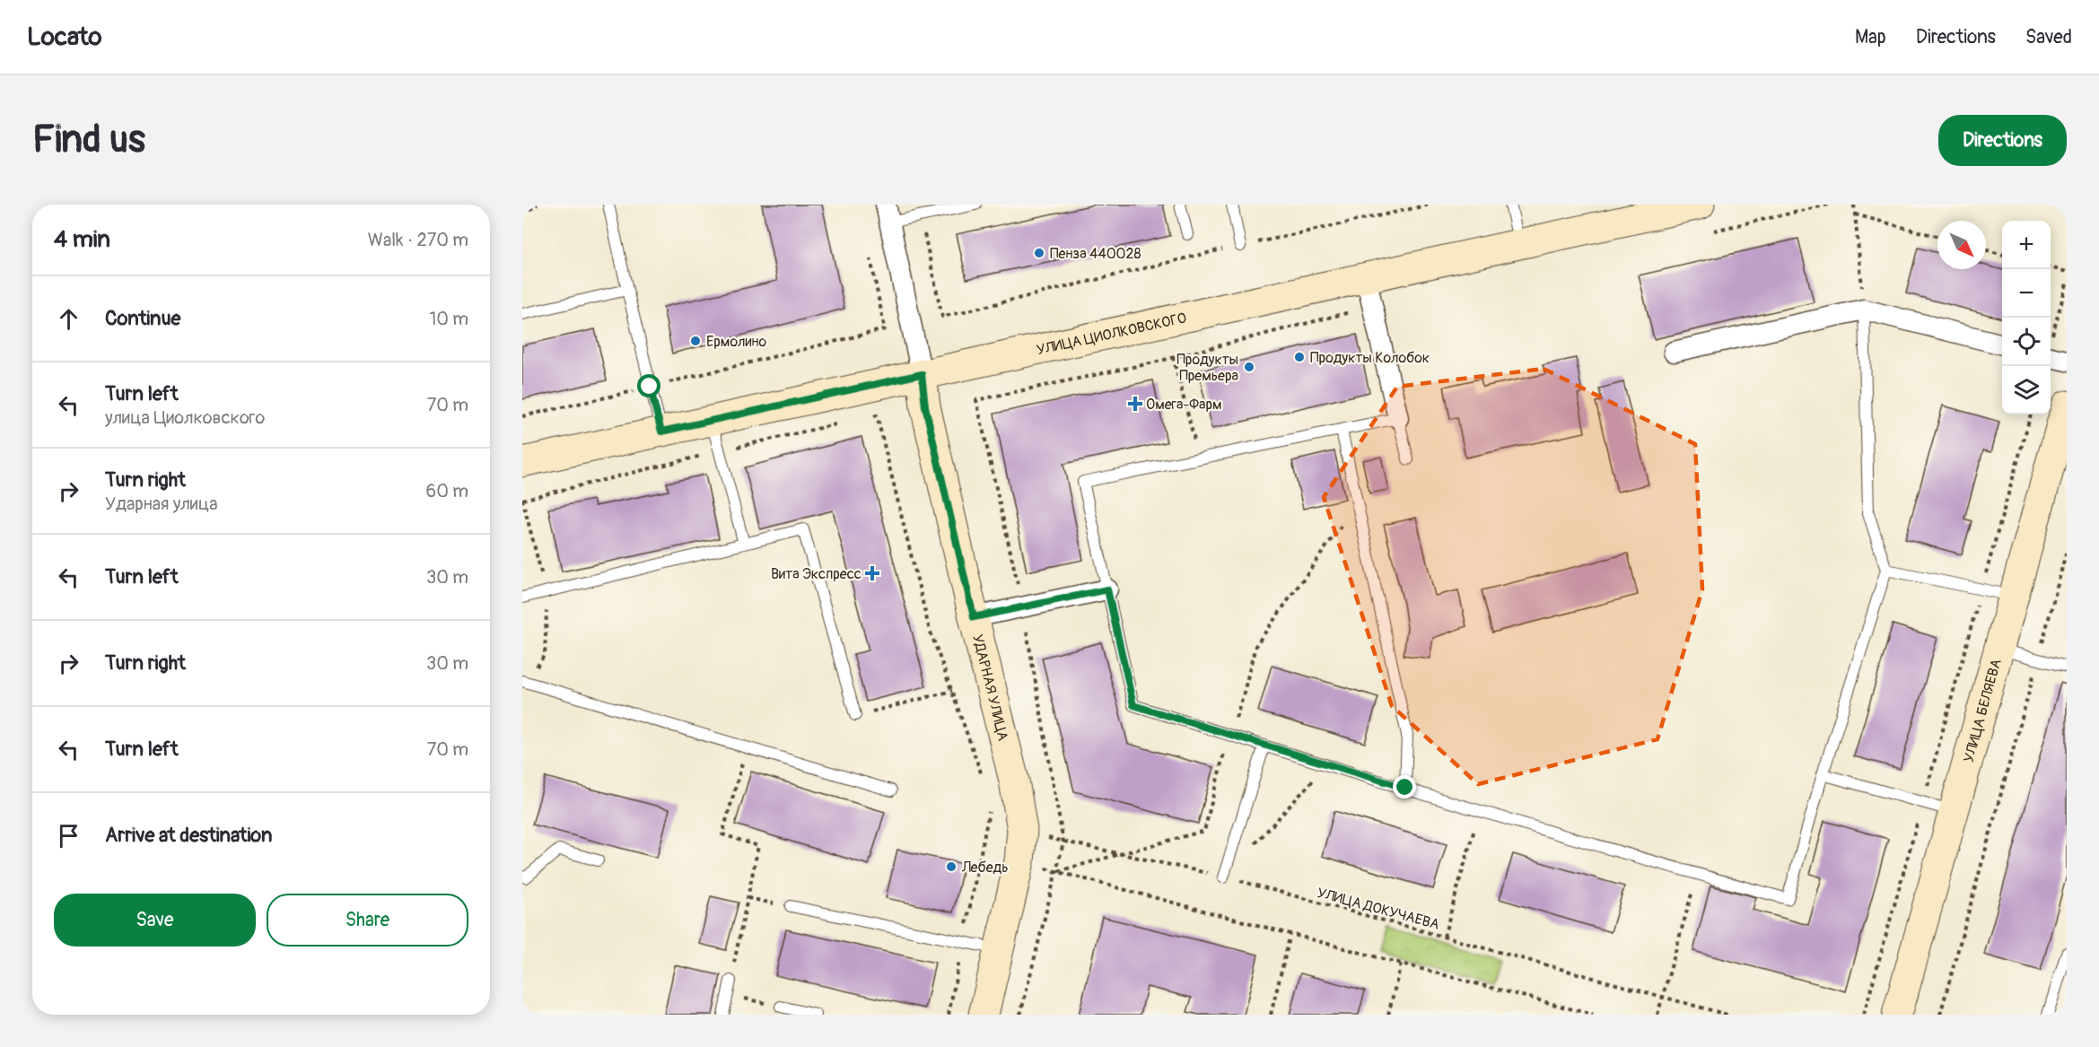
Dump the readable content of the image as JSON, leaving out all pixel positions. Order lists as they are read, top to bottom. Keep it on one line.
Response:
{"streets":{"street":["УЛИЦА ЦИОЛКОВСКОГО","УДАРНАЯ УЛИЦА","УЛИЦА БЕЛЯЕВА"],"path":["УЛИЦА ДОКУЧАЕВА"]},"crossings":[["УЛИЦА ЦИОЛКОВСКОГО","УДАРНАЯ УЛИЦА"],["УДАРНАЯ УЛИЦА","УЛИЦА ДОКУЧАЕВА"]],"places":{"other":["Пенза 440028","Ермолино","Продукты Колобок","Продукты Премьера","Лебедь"],"health":["Омега-Фарм","Вита Экспресс"]},"north":"bottom right","page":{"header":"Locato","nav":["Map","Directions","Saved"],"buttons":["Directions",["Save","Share"]],"title":"Find us","heading":["4 min","Walk · 270 m"],"map_buttons":["+","−"],"list":[["Continue","10 m"],["Turn left","улица Циолковского","70 m"],["Turn right","Ударная улица","60 m"],["Turn left","30 m"],["Turn right","30 m"],["Turn left","70 m"],"Arrive at destination"]}}
